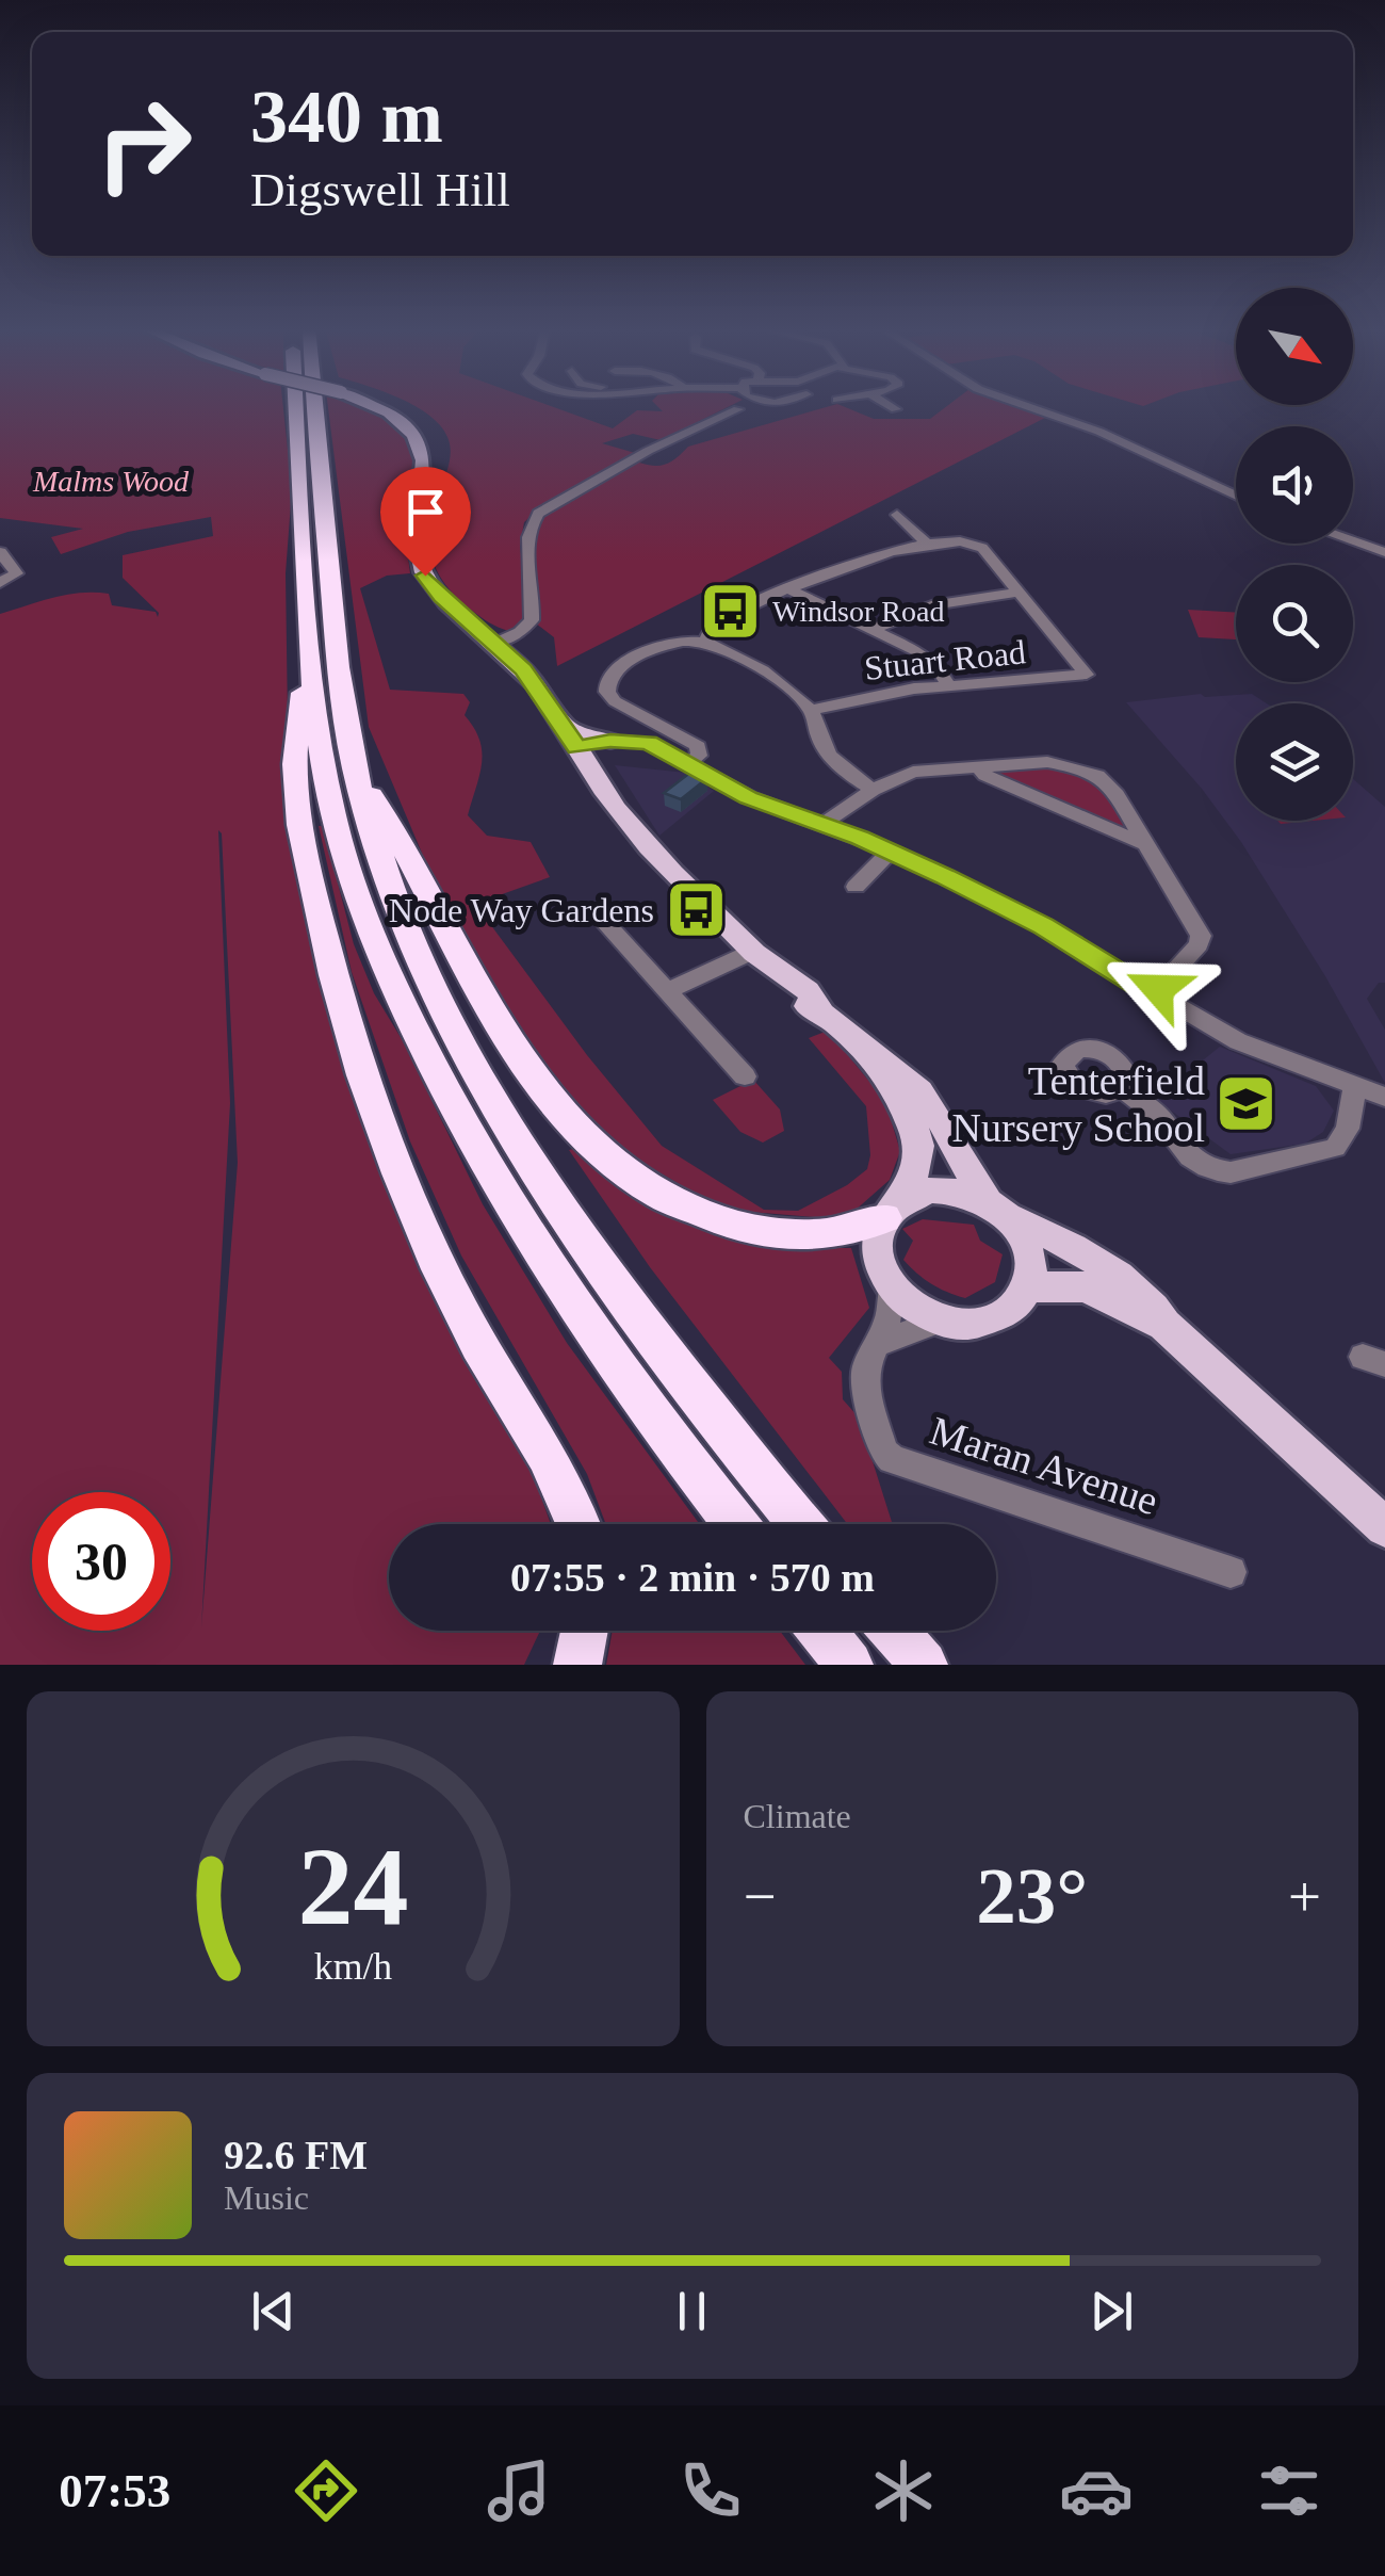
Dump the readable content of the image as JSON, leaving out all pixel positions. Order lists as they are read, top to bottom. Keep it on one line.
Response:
{"streets":{"street":["Stuart Road","Maran Avenue"]},"parks":["Malms Wood"],"places":{"bus stop":["Windsor Road","Node Way Gardens"],"school or university":["Tenterfield Nursery School"]},"north":"bottom right","page":{"turn":["340 m","Digswell Hill"],"limit":"30","trip":"07:55 · 2 min · 570 m","tile":"Climate","heat":["−","23°","+"],"song":["92.6 FM","Music"],"tabs":"07:53","gauge":["24","km/h"]}}
